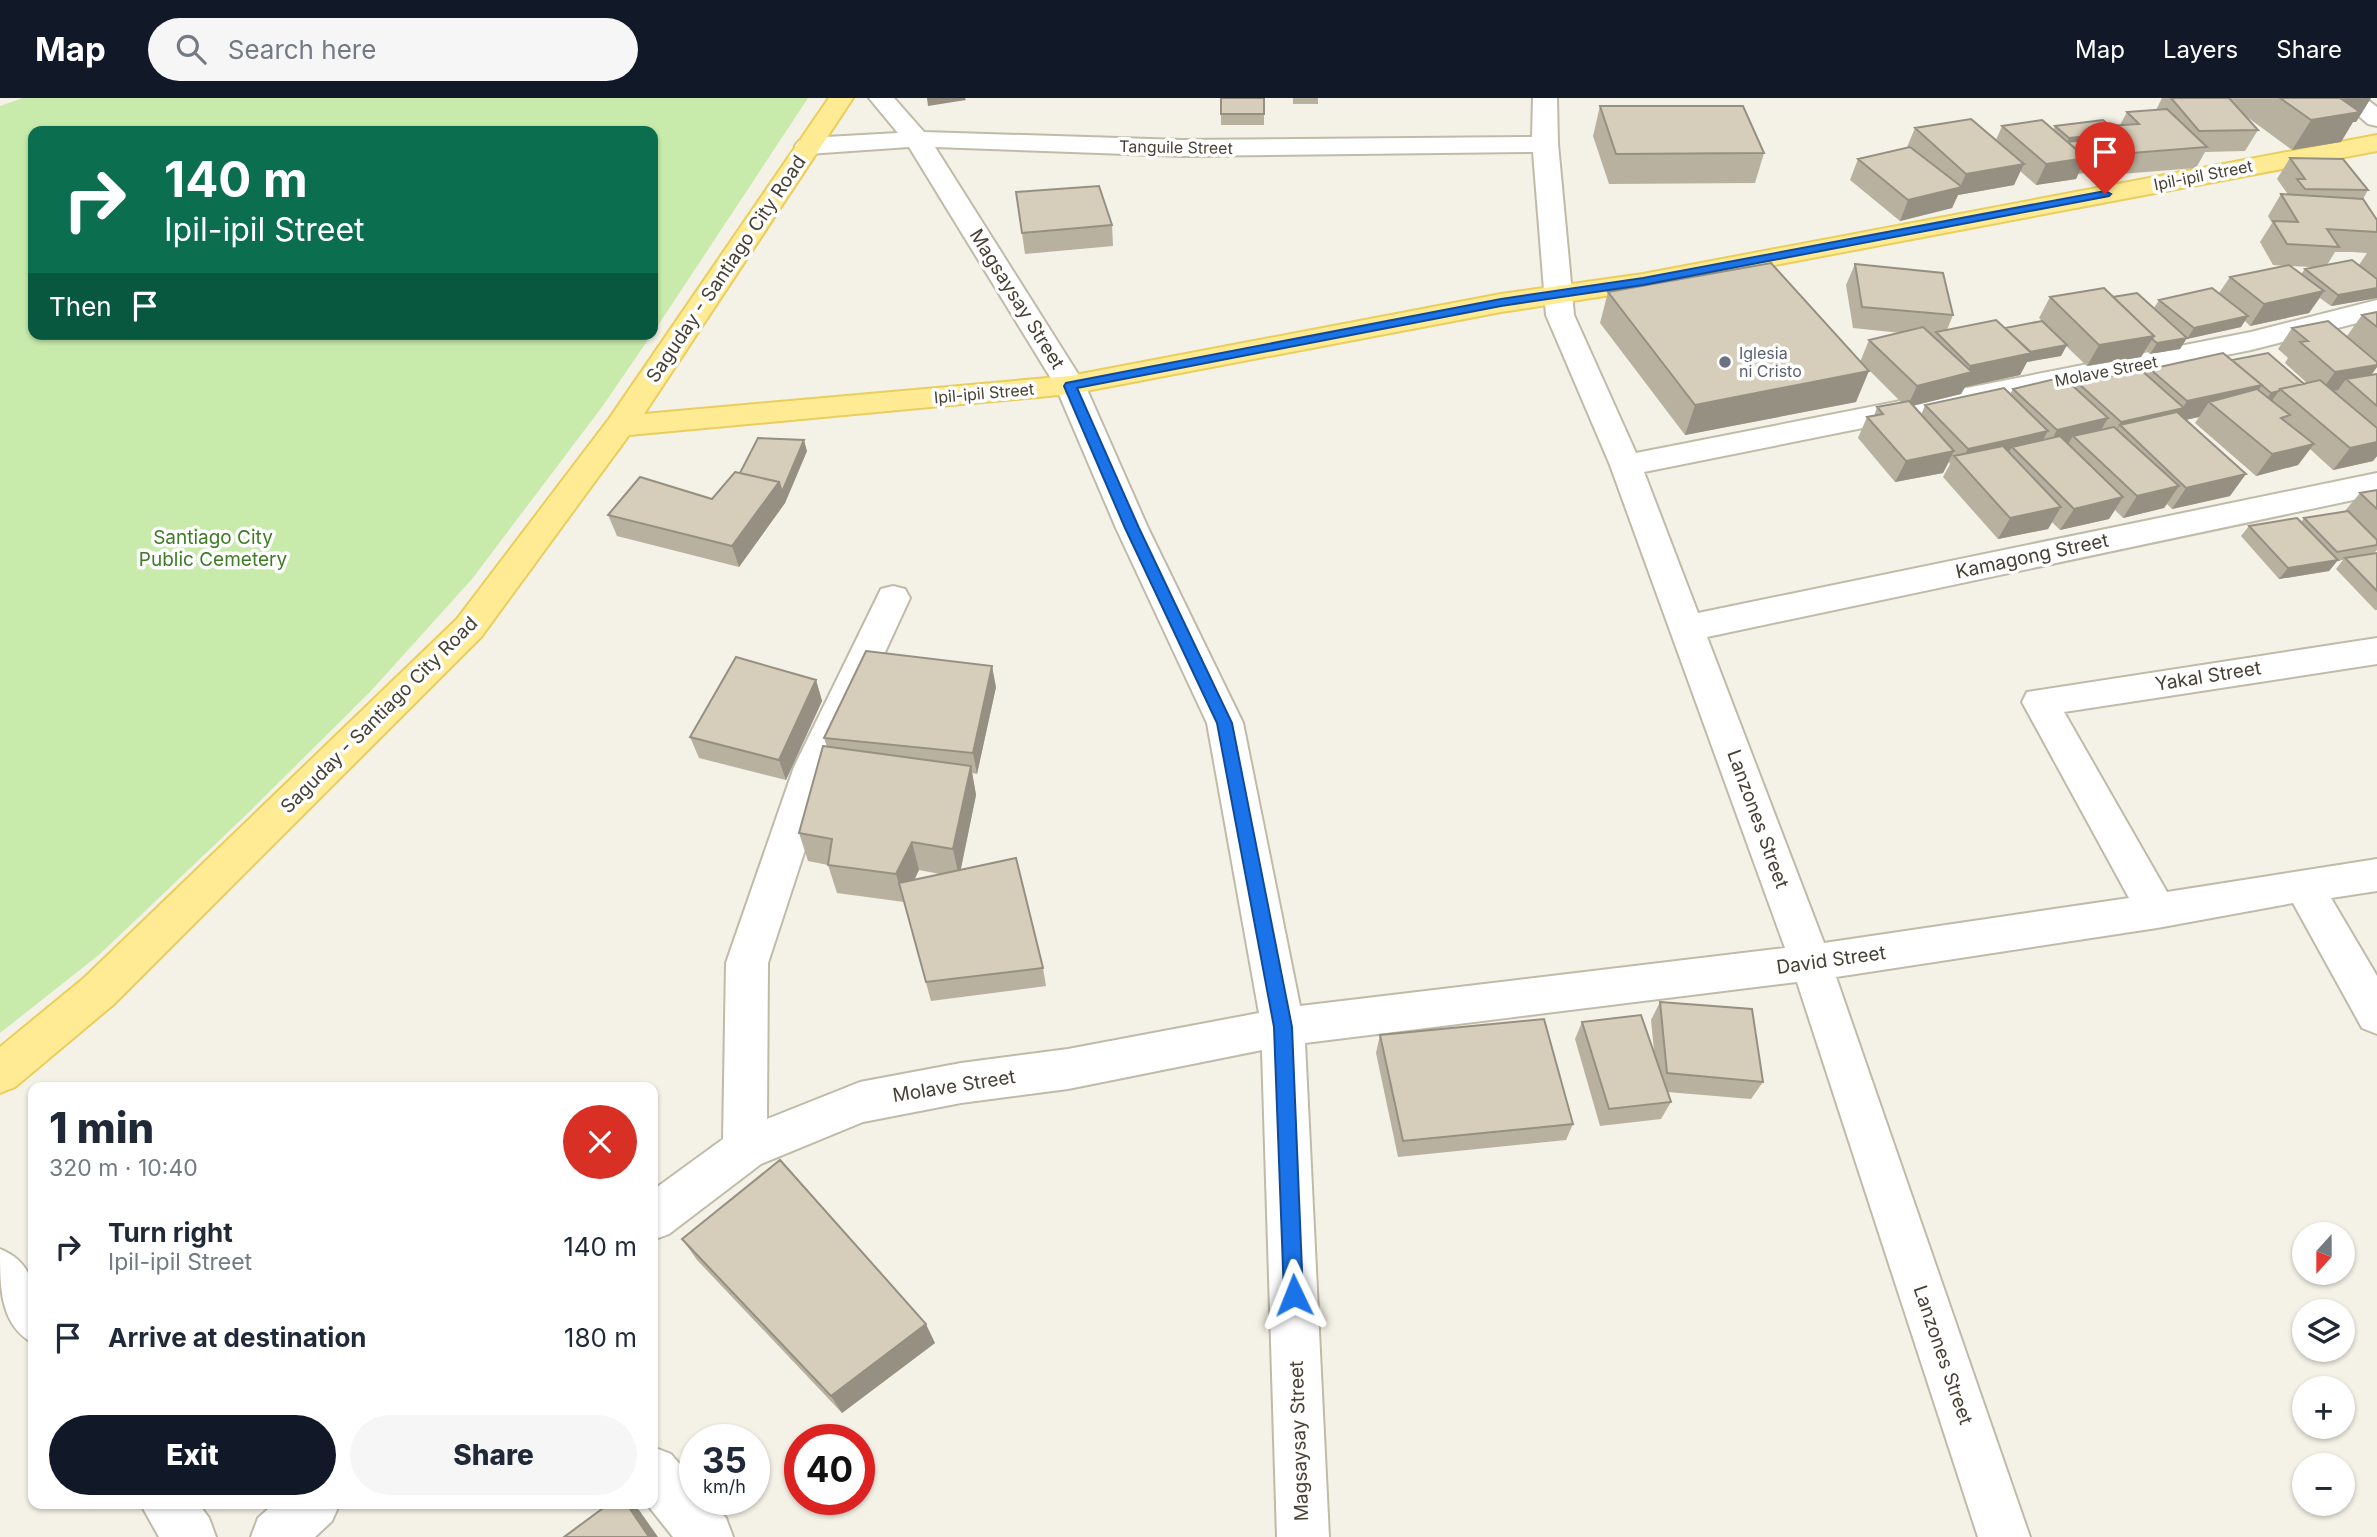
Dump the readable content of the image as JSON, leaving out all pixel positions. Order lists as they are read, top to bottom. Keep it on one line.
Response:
{"streets":{"main road":["Ipil-ipil Street","Saguday - Santiago City Road"],"street":["Tanguile Street","Magsaysay Street","Molave Street","Kamagong Street","Yakal Street","Lanzones Street","David Street"]},"crossings":[["Tanguile Street","Saguday - Santiago City Road"],["Tanguile Street","Magsaysay Street"],["Tanguile Street","Lanzones Street"],["Ipil-ipil Street","Saguday - Santiago City Road"],["Ipil-ipil Street","Magsaysay Street"],["Ipil-ipil Street","Lanzones Street"],["Magsaysay Street","Molave Street"],["Magsaysay Street","David Street"],["Molave Street","Lanzones Street"],["Molave Street","David Street"],["Kamagong Street","Lanzones Street"],["Yakal Street","David Street"],["Lanzones Street","David Street"]],"parks":["Santiago City Public Cemetery"],"places":["Iglesia ni Cristo"],"north":"bottom","page":{"header":"Map","search":"Search here","nav":["Map","Layers","Share"],"turn":["140 m","Ipil-ipil Street"],"then":"Then","heading":["1 min","320 m · 10:40"],"list":[{"name":"Turn right","note":"Ipil-ipil Street","value":"140 m"},{"name":"Arrive at destination","value":"180 m"}],"map_buttons":["+","−"],"buttons":["Exit","Share"],"speed":"35 km/h","limit":"40"}}
